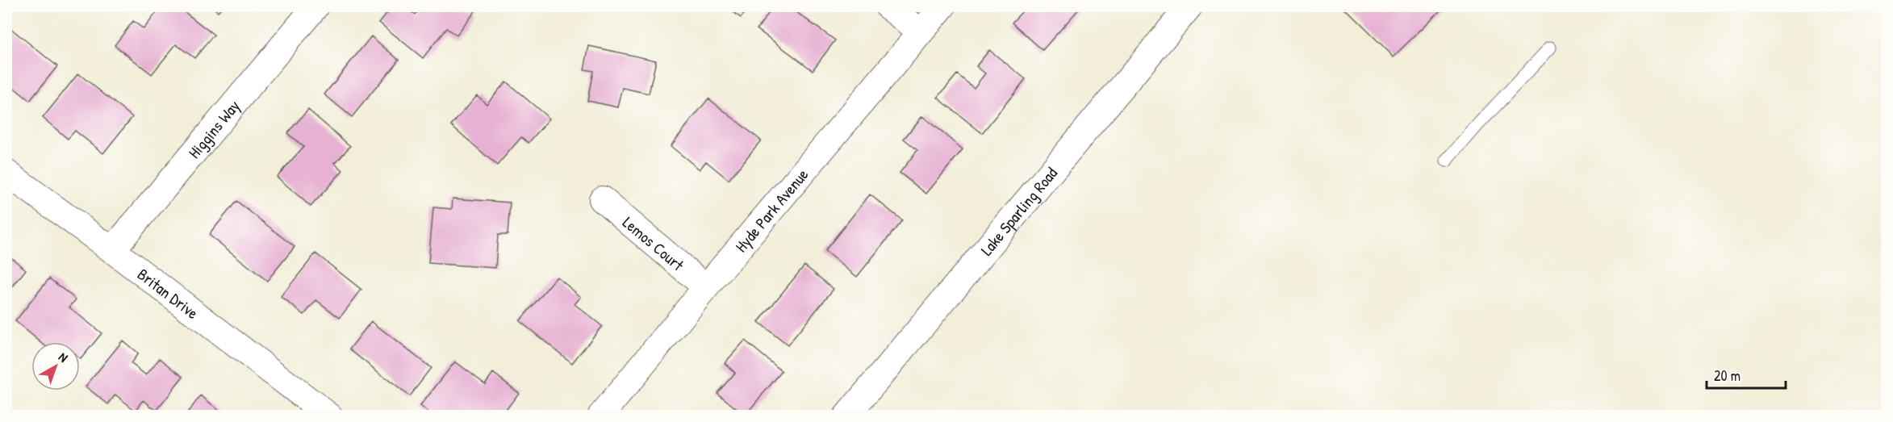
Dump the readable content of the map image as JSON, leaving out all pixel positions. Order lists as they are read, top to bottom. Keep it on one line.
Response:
{"streets":{"street":["Higgins Way","Hyde Park Avenue","Lake Sparling Road","Lemos Court","Britan Drive"]},"crossings":[["Higgins Way","Britan Drive"],["Hyde Park Avenue","Lemos Court"]],"scale_bar":"20 m","north":"top right"}
